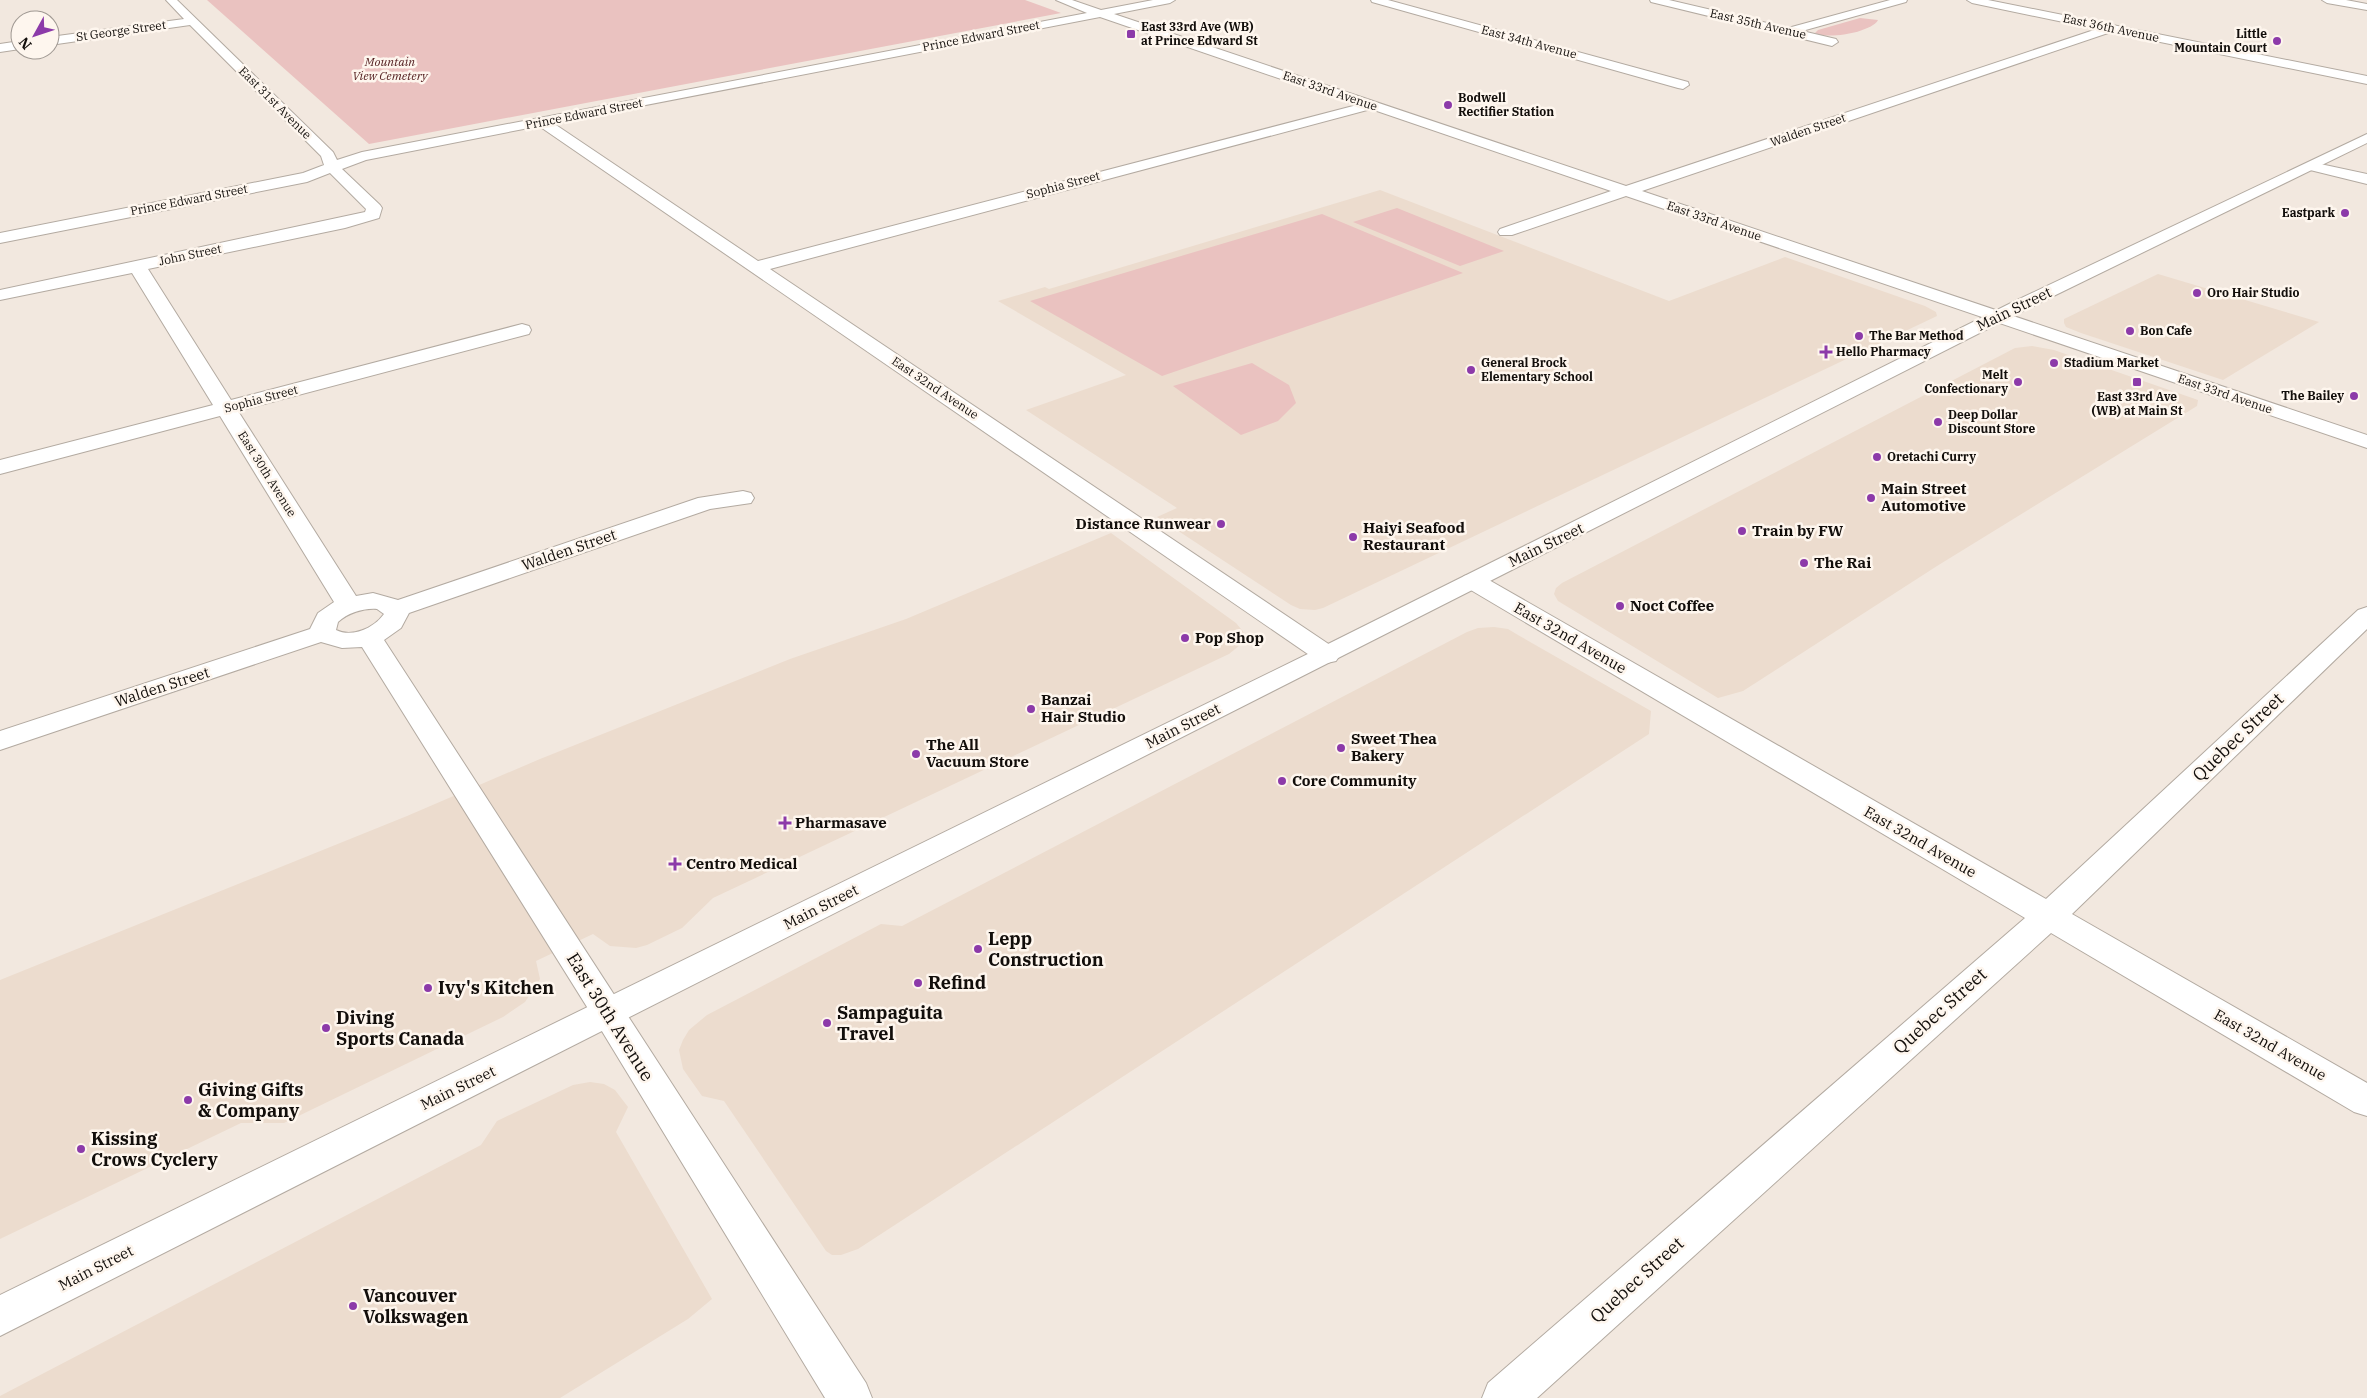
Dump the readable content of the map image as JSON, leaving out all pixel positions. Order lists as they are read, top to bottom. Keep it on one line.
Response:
{"streets":{"street":["East 35th Avenue","East 36th Avenue","St George Street","Prince Edward Street","East 34th Avenue","East 33rd Avenue","East 31st Avenue","Walden Street","Sophia Street","John Street","Main Street","East 32nd Avenue","East 30th Avenue","Quebec Street"]},"crossings":[["East 36th Avenue","Walden Street"],["St George Street","East 31st Avenue"],["Prince Edward Street","East 33rd Avenue"],["Prince Edward Street","East 31st Avenue"],["Prince Edward Street","East 32nd Avenue"],["East 33rd Avenue","Walden Street"],["East 33rd Avenue","Sophia Street"],["East 33rd Avenue","Main Street"],["East 31st Avenue","John Street"],["Sophia Street","East 32nd Avenue"],["Sophia Street","East 30th Avenue"],["John Street","East 30th Avenue"],["Main Street","East 32nd Avenue"],["Main Street","East 30th Avenue"],["East 32nd Avenue","Quebec Street"]],"parks":["Mountain View Cemetery"],"places":{"transit":["East 33rd Ave (WB) at Prince Edward St","East 33rd Ave (WB) at Main St"],"other":["Little Mountain Court","Bodwell Rectifier Station","Eastpark","Oro Hair Studio","Bon Cafe","The Bar Method","Stadium Market","General Brock Elementary School","Melt Confectionary","The Bailey","Deep Dollar Discount Store","Oretachi Curry","Main Street Automotive","Distance Runwear","Train by FW","Haiyi Seafood Restaurant","The Rai","Noct Coffee","Pop Shop","Banzai Hair Studio","Sweet Thea Bakery","The All Vacuum Store","Core Community","Lepp Construction","Refind","Ivy's Kitchen","Sampaguita Travel","Diving Sports Canada","Giving Gifts & Company","Kissing Crows Cyclery","Vancouver Volkswagen"],"health":["Hello Pharmacy","Pharmasave","Centro Medical"]},"north":"bottom left"}
